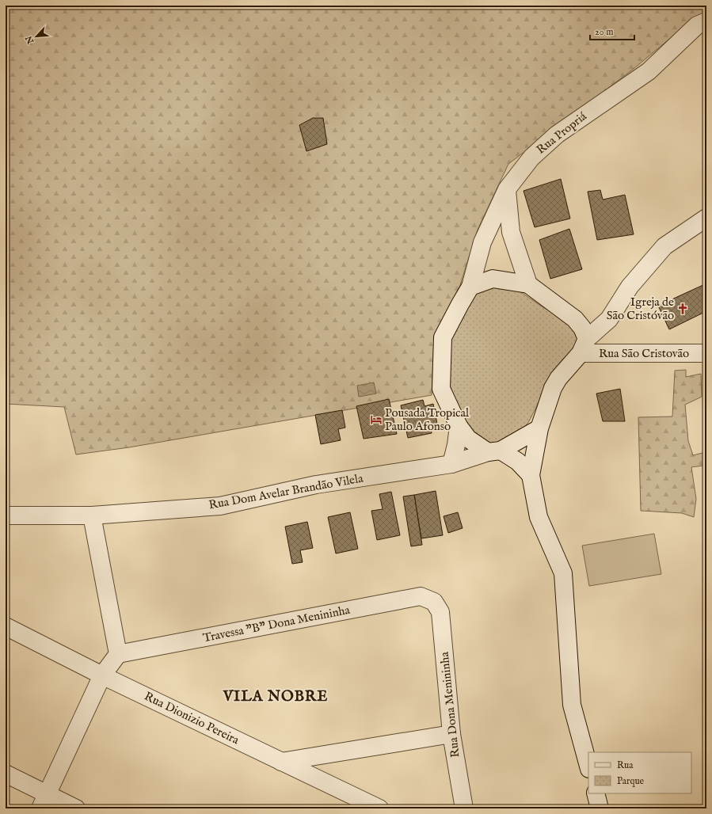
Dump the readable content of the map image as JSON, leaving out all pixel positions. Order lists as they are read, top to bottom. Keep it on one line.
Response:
{"streets":{"street":["Rua Propriá","Rua São Cristovão","Rua Dom Avelar Brandão Vilela","Travessa \"B\" Dona Menininha","Rua Dona Menininha","Rua Dionizio Pereira"]},"crossings":[["Rua Propriá","Rua Dom Avelar Brandão Vilela"],["Travessa \"B\" Dona Menininha","Rua Dona Menininha"]],"districts":["VILA NOBRE"],"places":{"church":["Igreja de São Cristóvão"],"hotel":["Pousada Tropical Paulo Afonso"]},"legend":["Rua","Parque"],"scale_bar":"20 m","north":"bottom left"}
